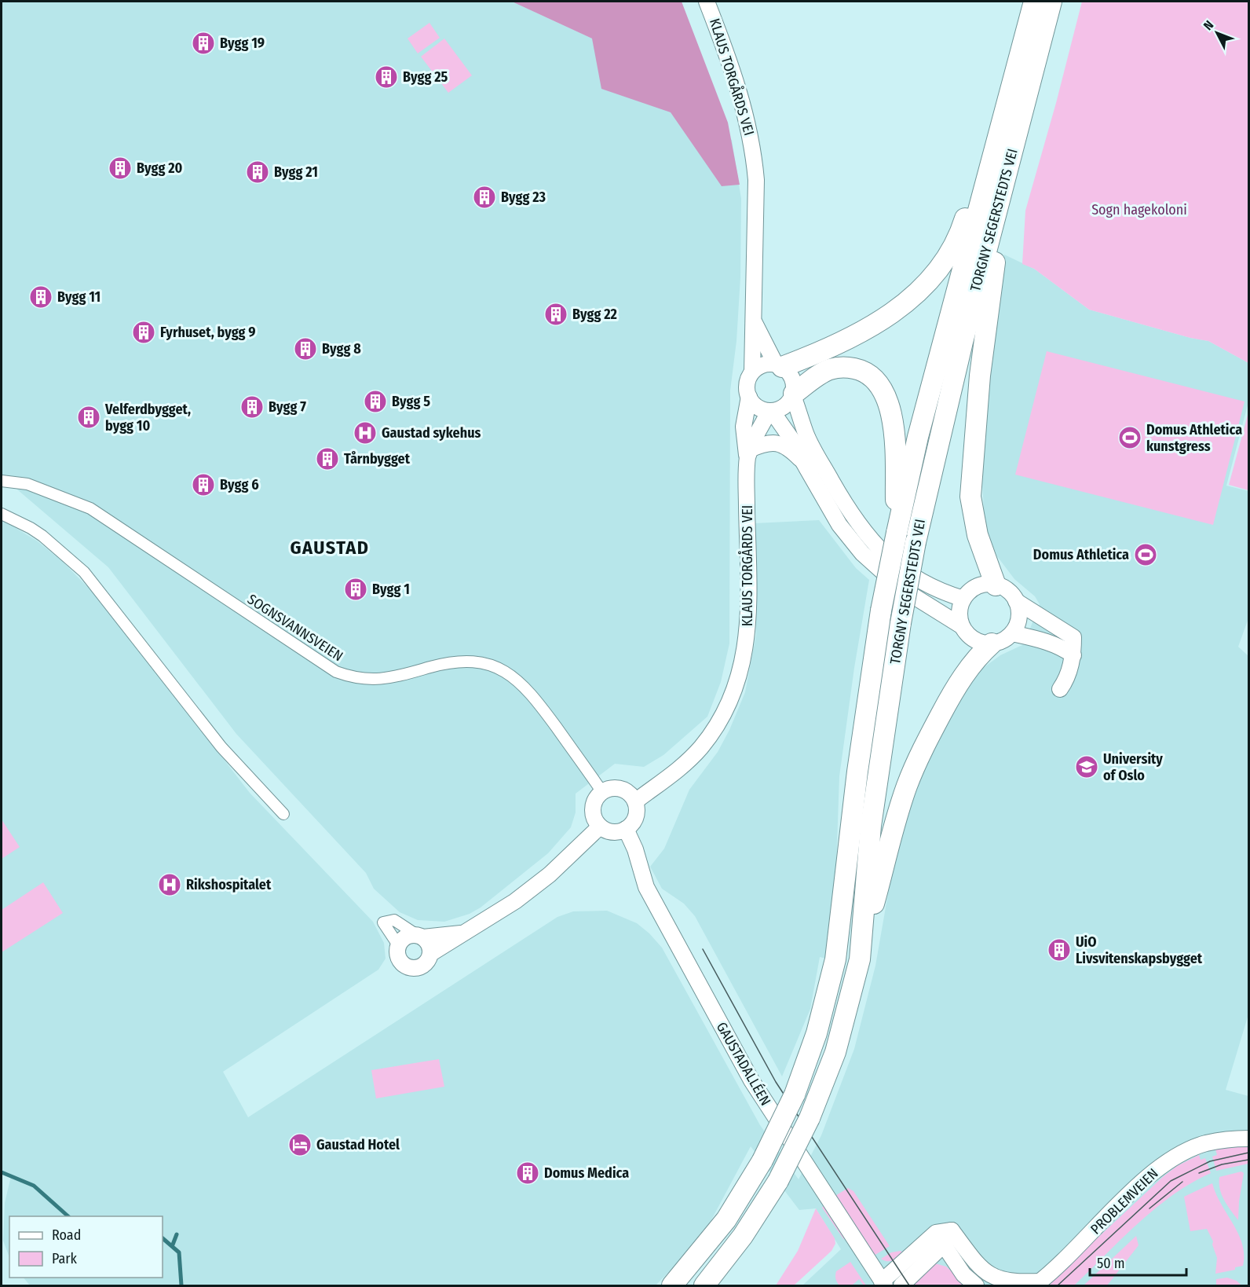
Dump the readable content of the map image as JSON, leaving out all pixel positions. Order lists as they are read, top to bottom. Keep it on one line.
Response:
{"streets":{"highway":["TORGNY SEGERSTEDTS VEI"],"street":["KLAUS TORGÅRDS VEI","SOGNSVANNSVEIEN","GAUSTADALLÉEN","PROBLEMVEIEN"]},"crossings":[["KLAUS TORGÅRDS VEI","SOGNSVANNSVEIEN"],["KLAUS TORGÅRDS VEI","GAUSTADALLÉEN"],["SOGNSVANNSVEIEN","GAUSTADALLÉEN"]],"districts":["GAUSTAD"],"parks":["Sogn hagekoloni"],"places":{"building":["Bygg 19","Bygg 25","Bygg 20","Bygg 21","Bygg 23","Bygg 11","Bygg 22","Fyrhuset, bygg 9","Bygg 8","Bygg 5","Bygg 7","Velferdbygget, bygg 10","Tårnbygget","Bygg 6","Bygg 1","UiO Livsvitenskapsbygget","Domus Medica"],"hospital":["Gaustad sykehus","Rikshospitalet"],"sports":["Domus Athletica kunstgress","Domus Athletica"],"school or university":["University of Oslo"],"hotel":["Gaustad Hotel"]},"legend":["Road","Park"],"scale_bar":"50 m","north":"top left"}
